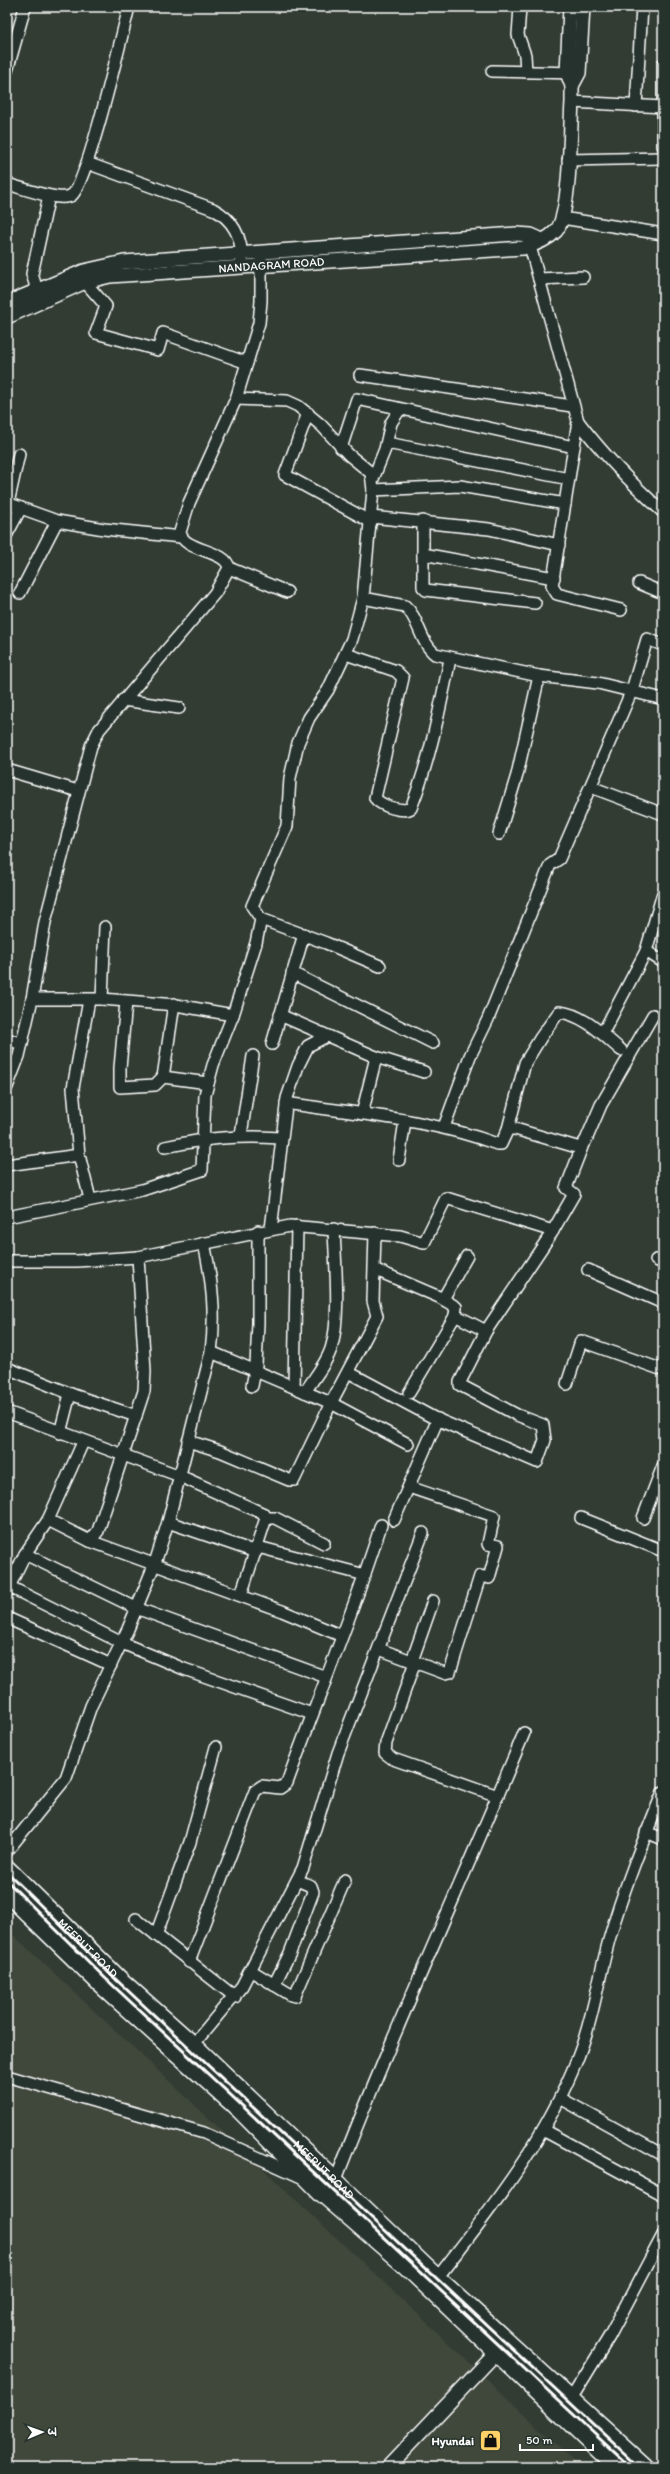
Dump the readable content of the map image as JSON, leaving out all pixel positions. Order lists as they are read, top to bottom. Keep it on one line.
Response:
{"streets":{"main road":["MEERUT ROAD"],"street":["NANDAGRAM ROAD"]},"places":{"shop":["Hyundai"]},"scale_bar":"50 m","north":"right"}
